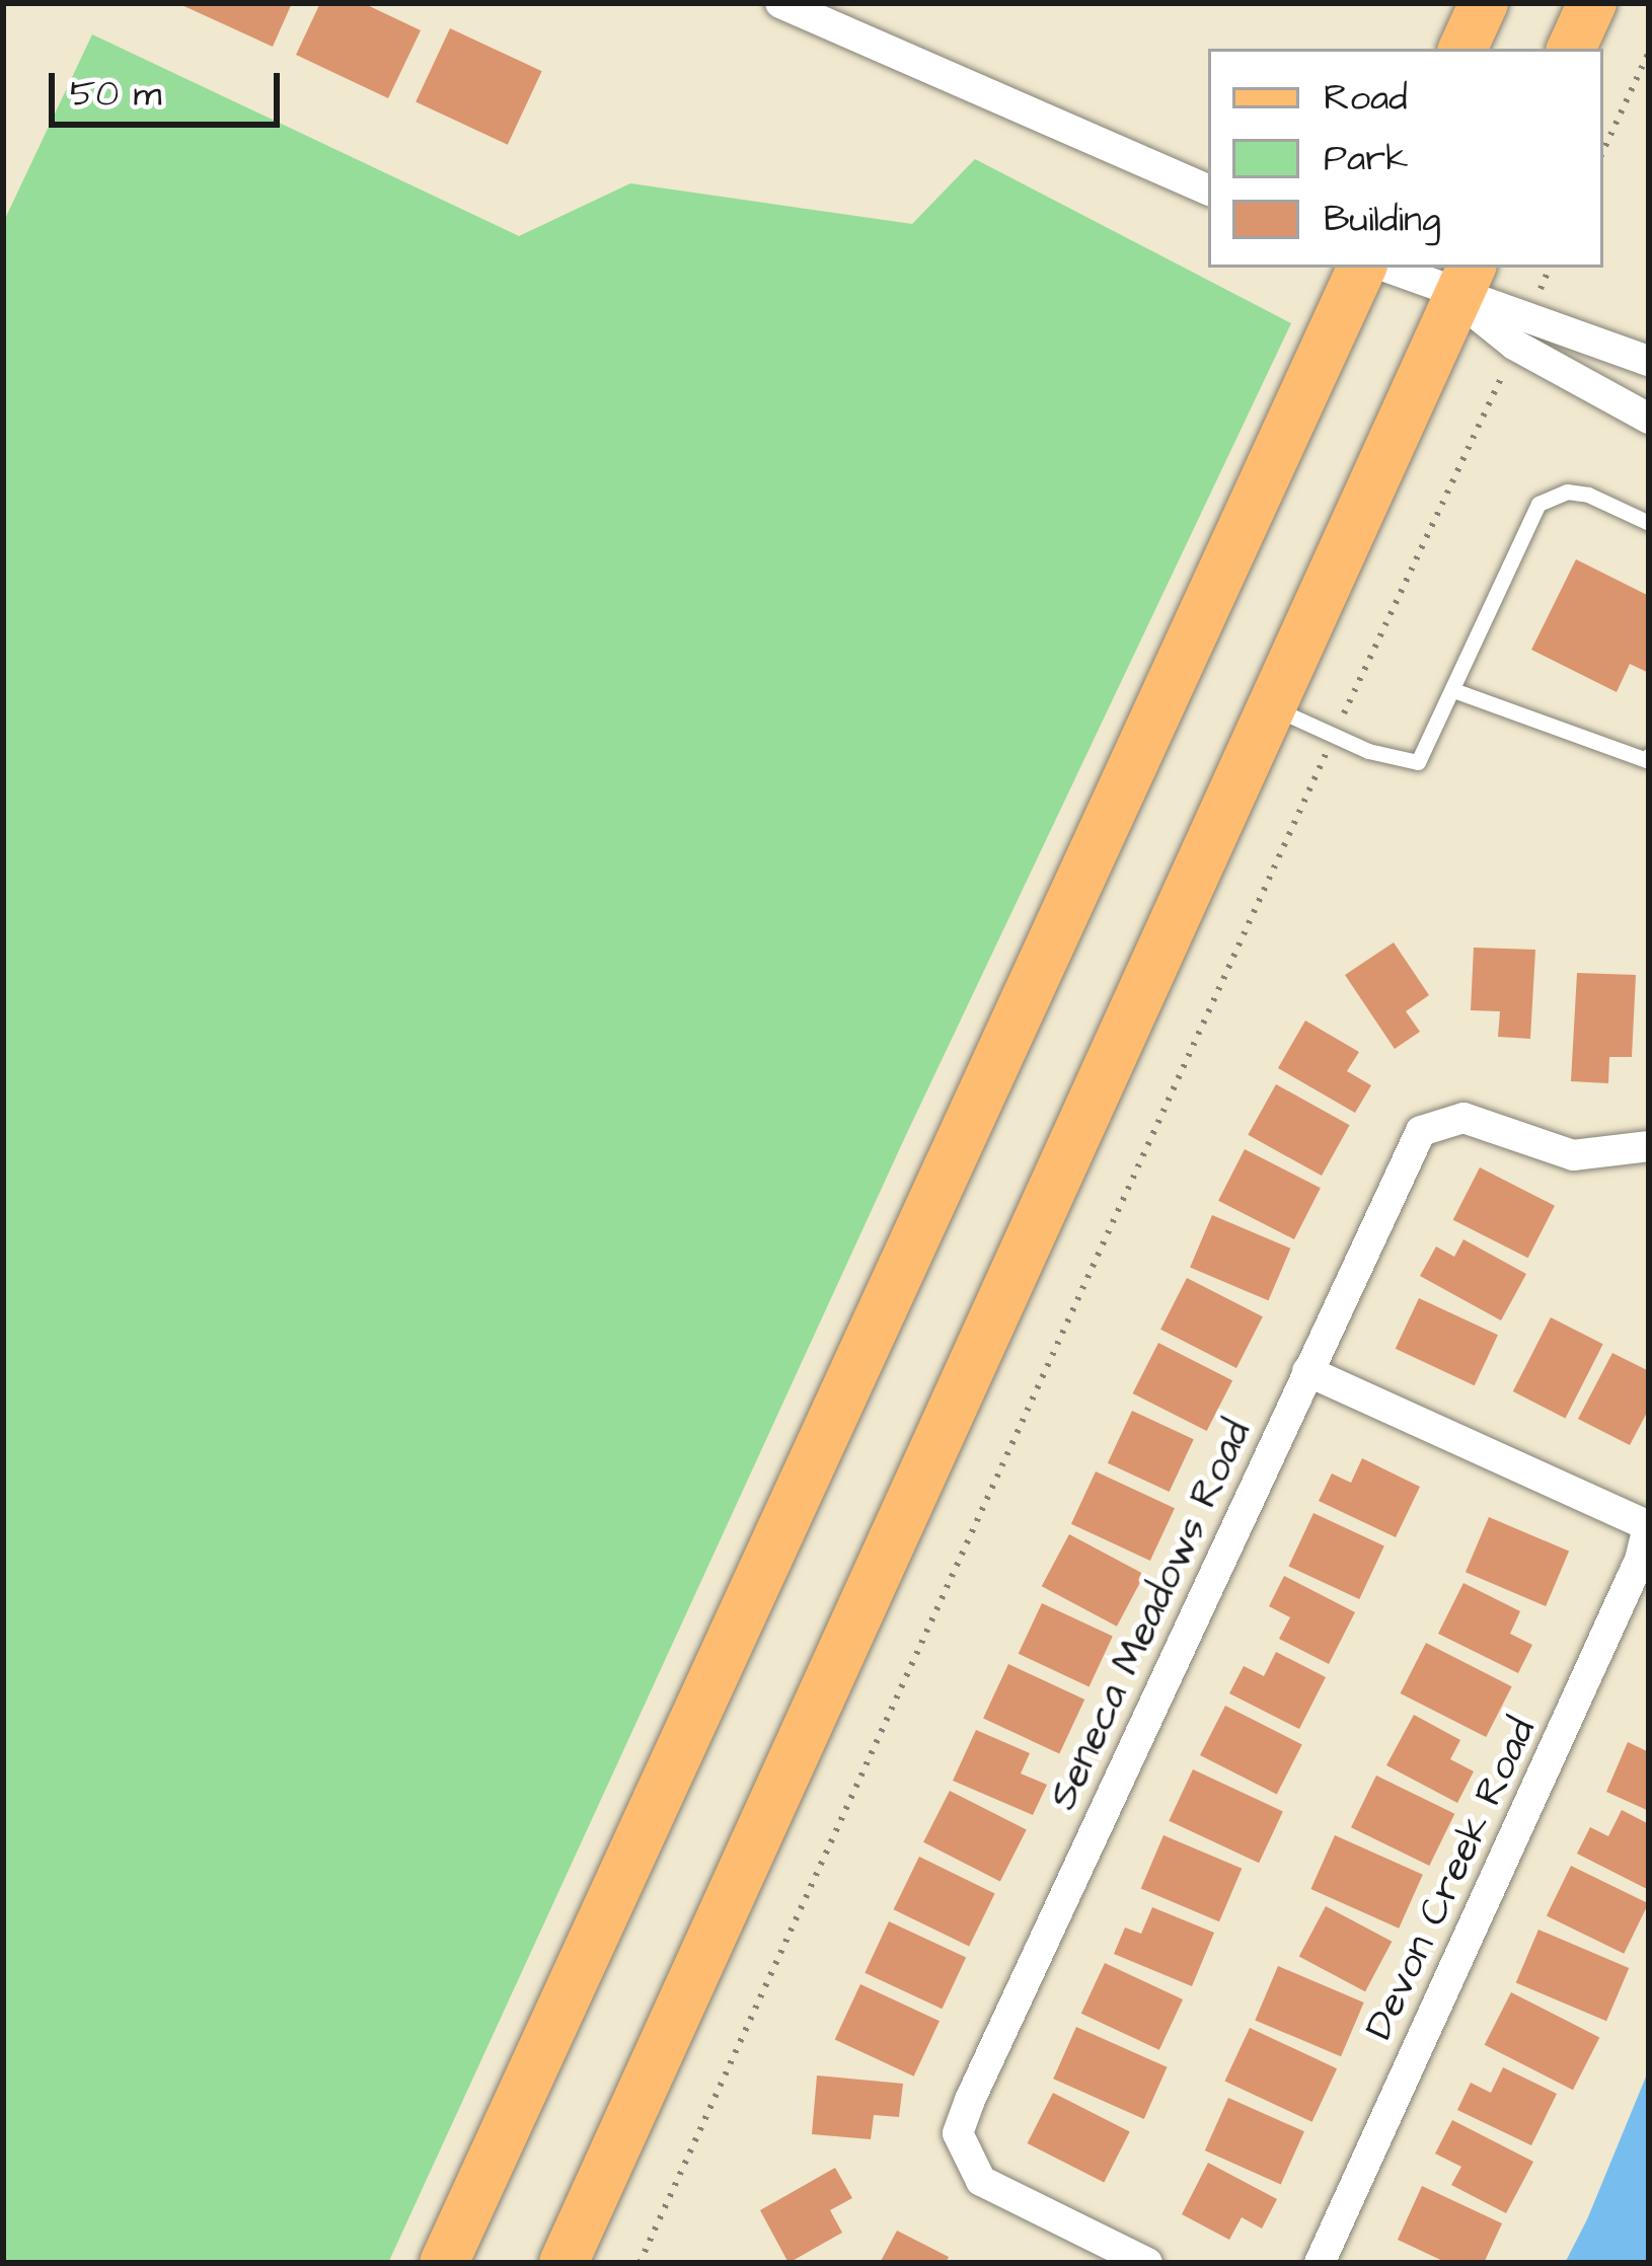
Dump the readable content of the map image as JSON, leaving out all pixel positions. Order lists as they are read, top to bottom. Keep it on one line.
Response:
{"streets":{"street":["Seneca Meadows Road","Devon Creek Road"]},"legend":["Road","Park","Building"],"scale_bar":"50 m"}
